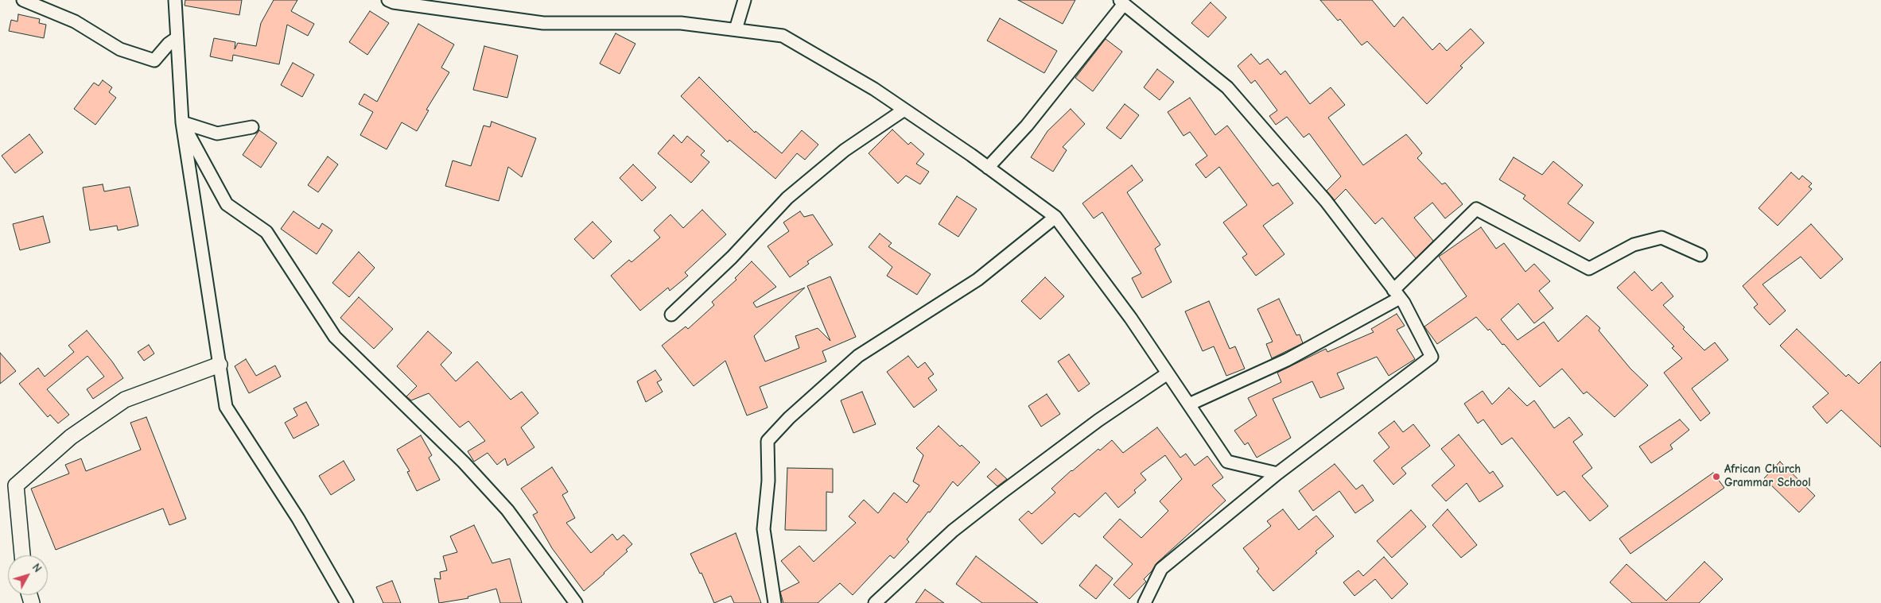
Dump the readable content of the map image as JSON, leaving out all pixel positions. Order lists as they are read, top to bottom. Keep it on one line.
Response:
{"places":["African Church Grammar School"],"north":"top right"}
